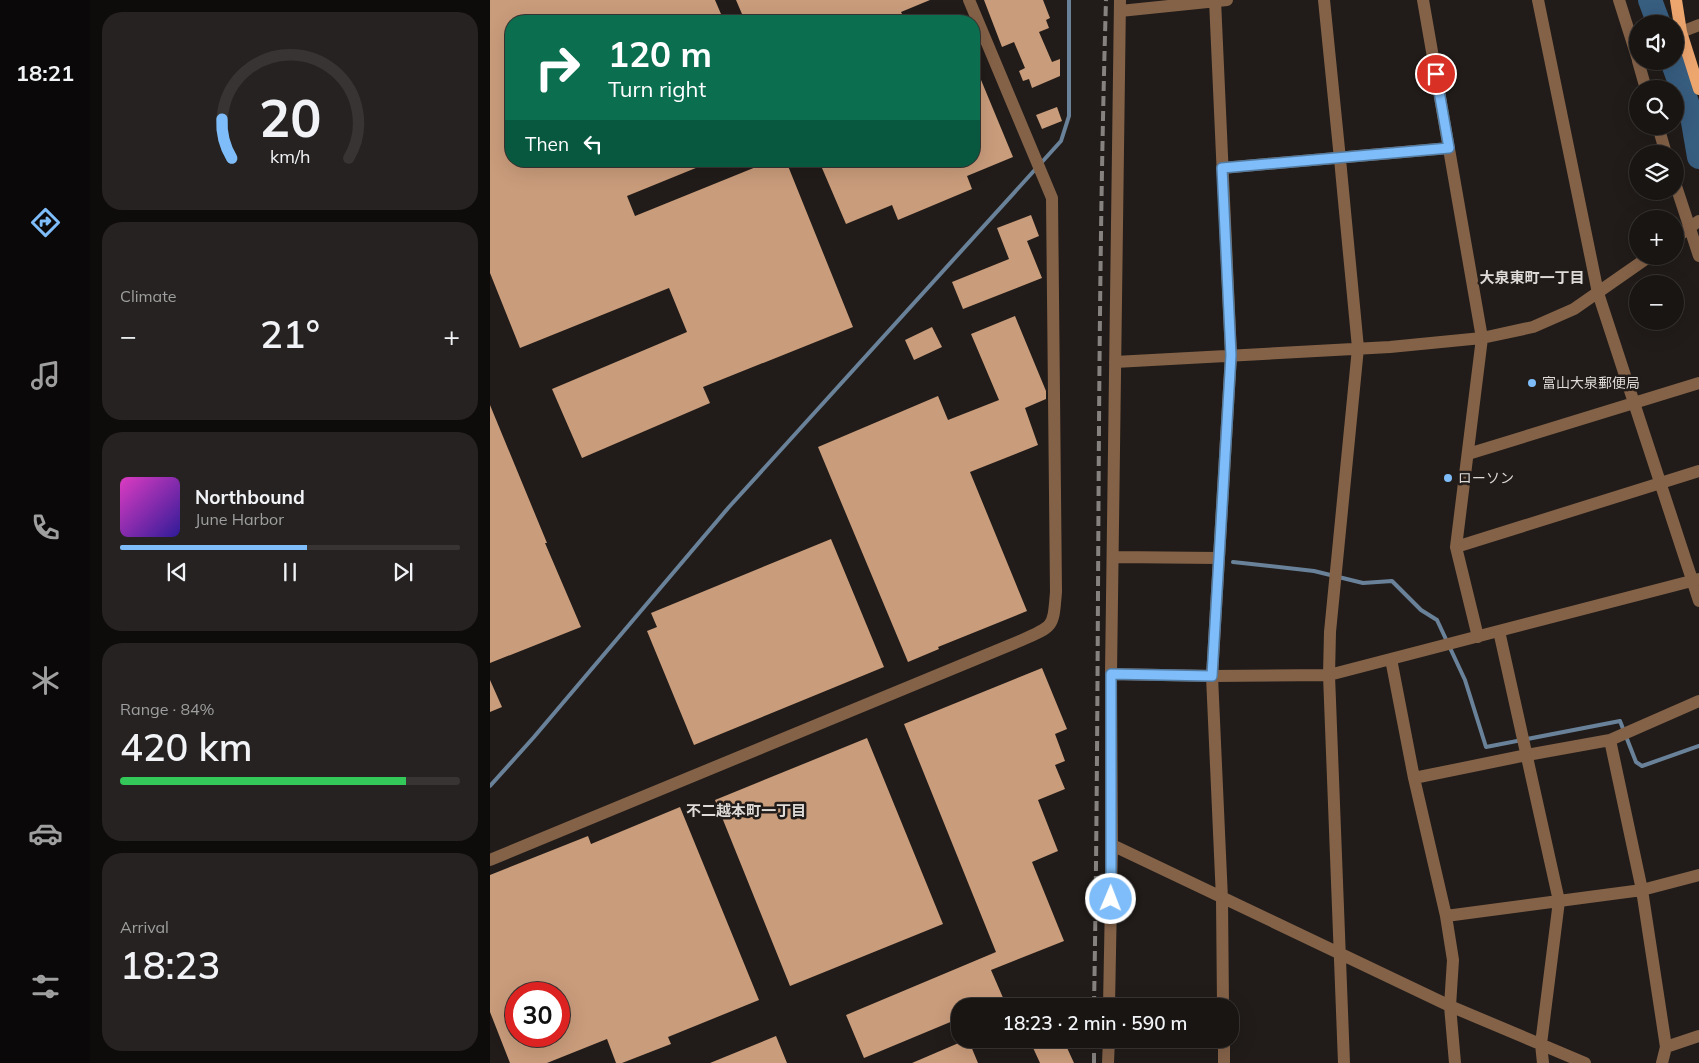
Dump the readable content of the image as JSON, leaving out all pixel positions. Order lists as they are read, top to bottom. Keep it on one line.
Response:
{"districts":["大泉東町一丁目","不二越本町一丁目"],"places":["富山大泉郵便局","ローソン"],"page":{"tabs":"18:21","map_buttons":["+","−"],"turn":["120 m","Turn right"],"then":"Then","tile":["Climate",["Range · 84%","420 km"],["Arrival","18:23"]],"heat":["−","21°","+"],"song":["Northbound","June Harbor"],"limit":"30","trip":"18:23 · 2 min · 590 m","gauge":["20","km/h"]}}
